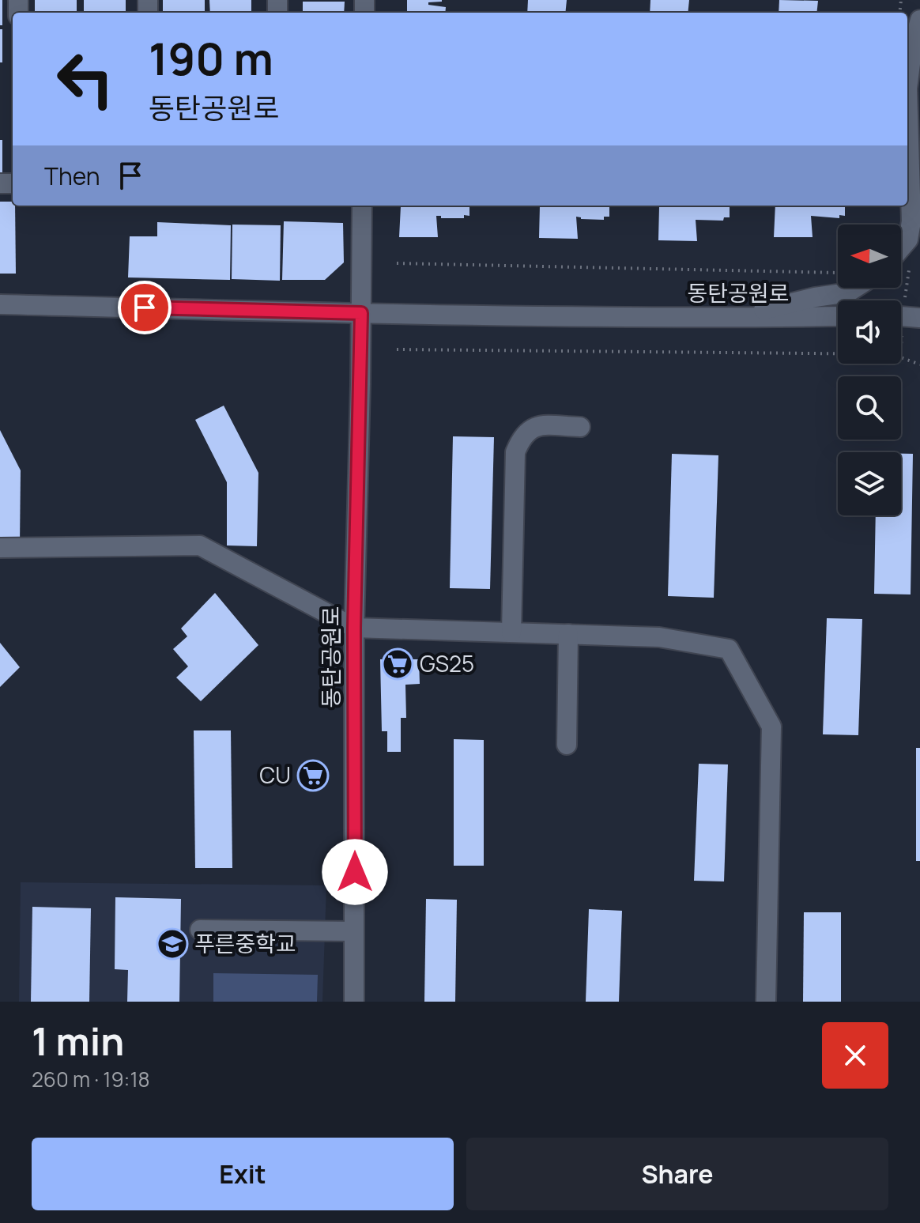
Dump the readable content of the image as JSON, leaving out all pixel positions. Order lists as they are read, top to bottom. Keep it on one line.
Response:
{"streets":{"street":["동탄공원로"]},"places":{"supermarket":["GS25","CU"],"school or university":["푸른중학교"]},"north":"left","page":{"turn":["190 m","동탄공원로"],"then":"Then","heading":["1 min","260 m · 19:18"],"buttons":["Exit","Share"]}}
